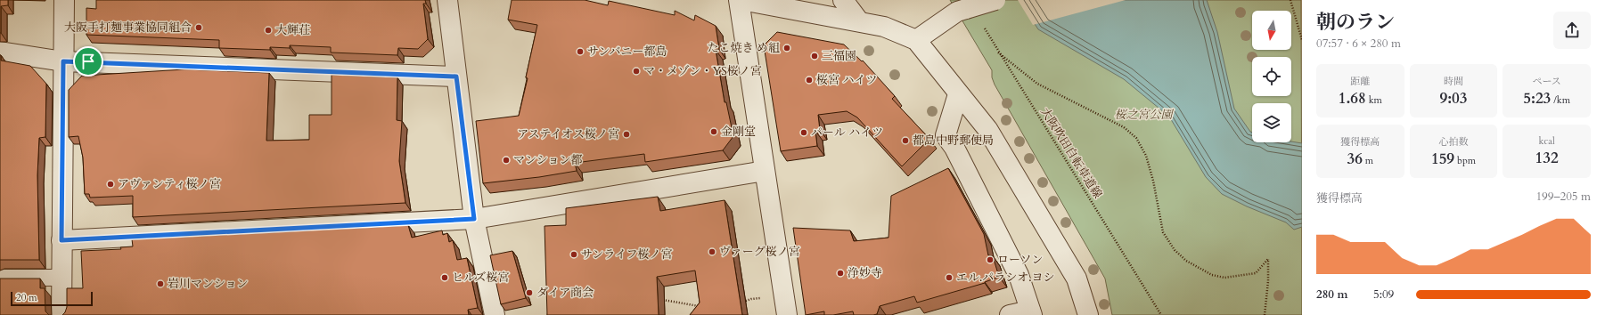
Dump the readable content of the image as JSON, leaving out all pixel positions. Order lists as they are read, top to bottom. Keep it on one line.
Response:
{"streets":{"path":["大阪吹田自転車道線"]},"parks":["桜之宮公園"],"places":["大阪手打麺事業協同組合","大輝荘","たこ焼き め組","サンバニー都島","三福園","マ・メゾン・YS桜ノ宮","桜宮 ハイツ","金剛堂","パール ハイツ","アステイオス桜ノ宮","都島中野郵便局","マンション都","アヴァンティ桜ノ宮","ヴァーグ桜ノ宮","サンライフ桜ノ宮","ローソン","浄妙寺","ヒルズ桜宮","エル.パラシオ.ヨシ","岩川マンション","ダイア商会"],"scale_bar":"20 m","north":"bottom","page":{"heading":["朝のラン","07:57 · 6 × 280 m"],"stats":[["距離","1.68 km"],["時間","9:03"],["ペース","5:23 /km"],["獲得標高","36 m"],["心拍数","159 bpm"],["kcal","132"]],"chart":["獲得標高","199–205 m"],"list":[{"name":"280 m","note":"5:09"}],"scale":"20 m"}}
